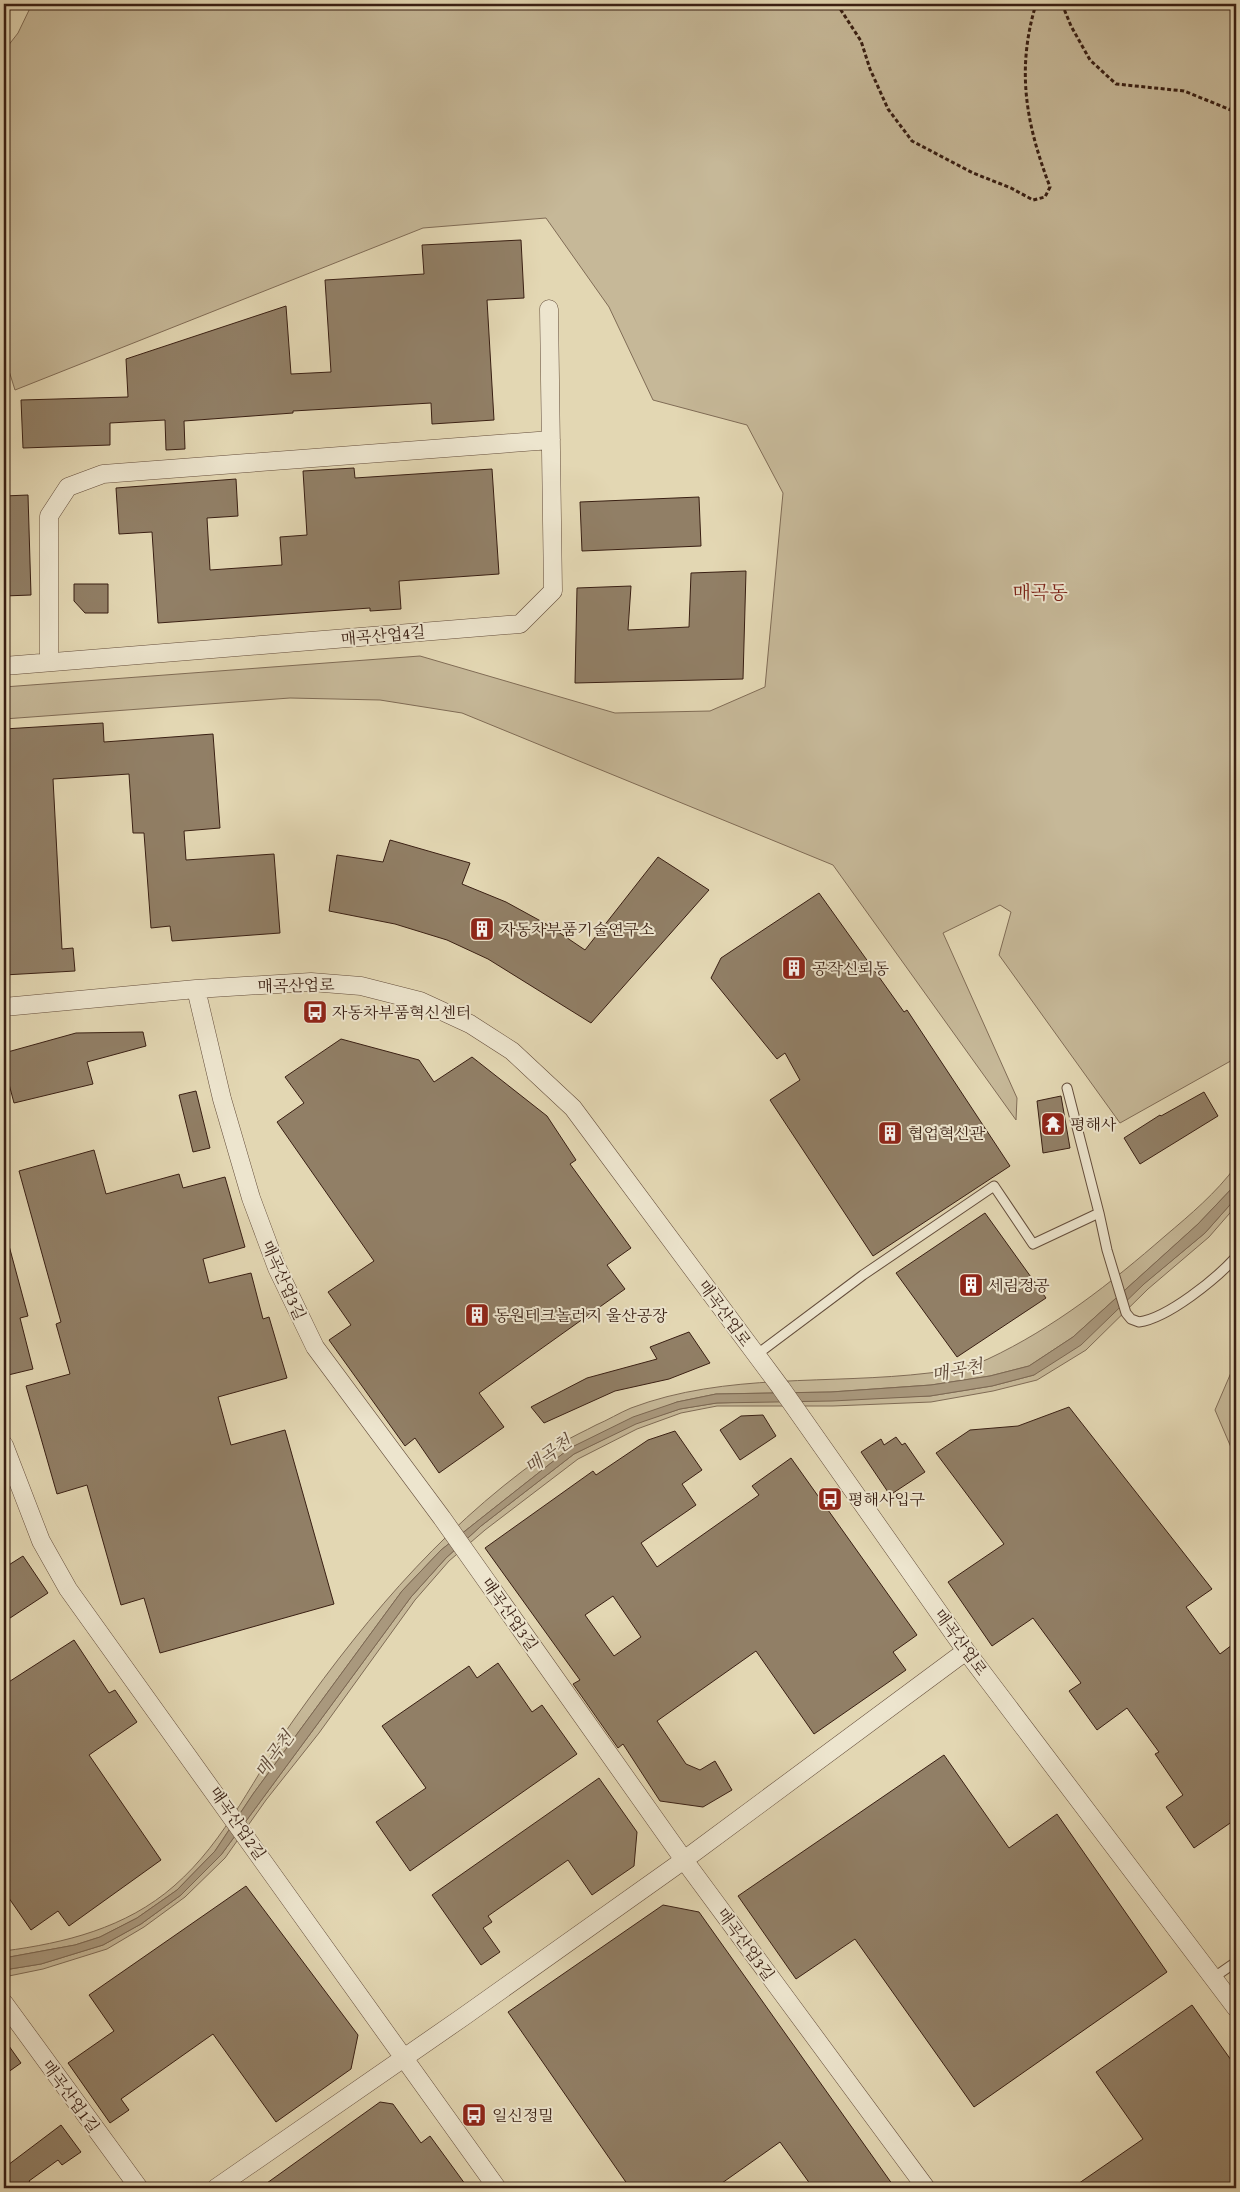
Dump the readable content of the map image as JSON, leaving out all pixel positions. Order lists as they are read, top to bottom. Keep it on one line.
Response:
{"streets":{"street":["매곡산업4길","매곡산업로","매곡산업3길","매곡산업2길","매곡산업1길"]},"crossings":[["매곡산업로","매곡산업3길"]],"districts":["매곡동"],"water":["매곡천"],"places":{"building":["자동차부품기술연구소","공작신뢰동","협업혁신관","세림정공","동원테크놀러지 울산공장"],"bus stop":["자동차부품혁신센터","평해사입구","일신정밀"],"temple":["평해사"]}}
